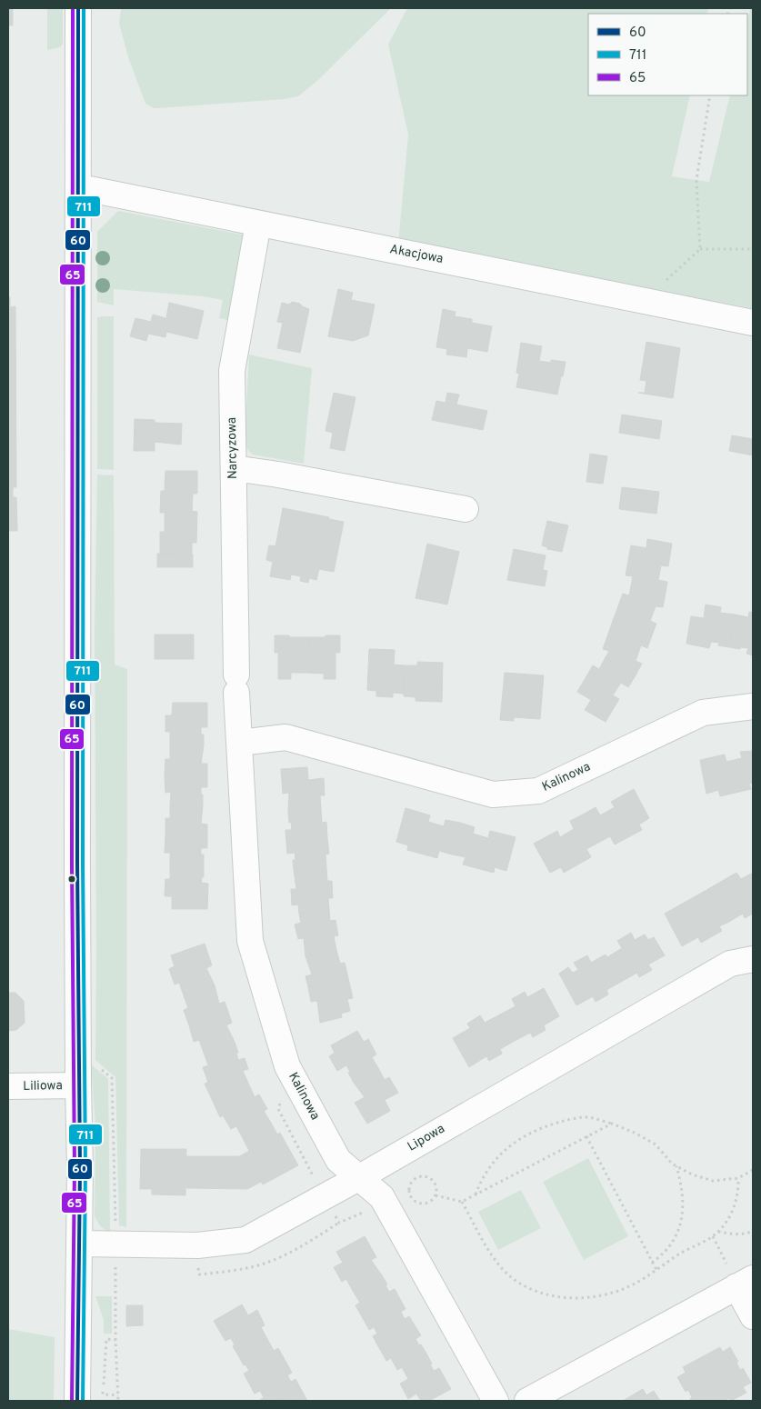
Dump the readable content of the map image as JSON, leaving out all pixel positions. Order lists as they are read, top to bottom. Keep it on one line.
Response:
{"streets":{"street":["Akacjowa","Narcyzowa","Kalinowa","Liliowa","Lipowa"]},"crossings":[["Akacjowa","Narcyzowa"],["Narcyzowa","Kalinowa"],["Kalinowa","Lipowa"]],"lines":["transit line 60","transit line 711","transit line 65"],"legend":["60","711","65"]}
